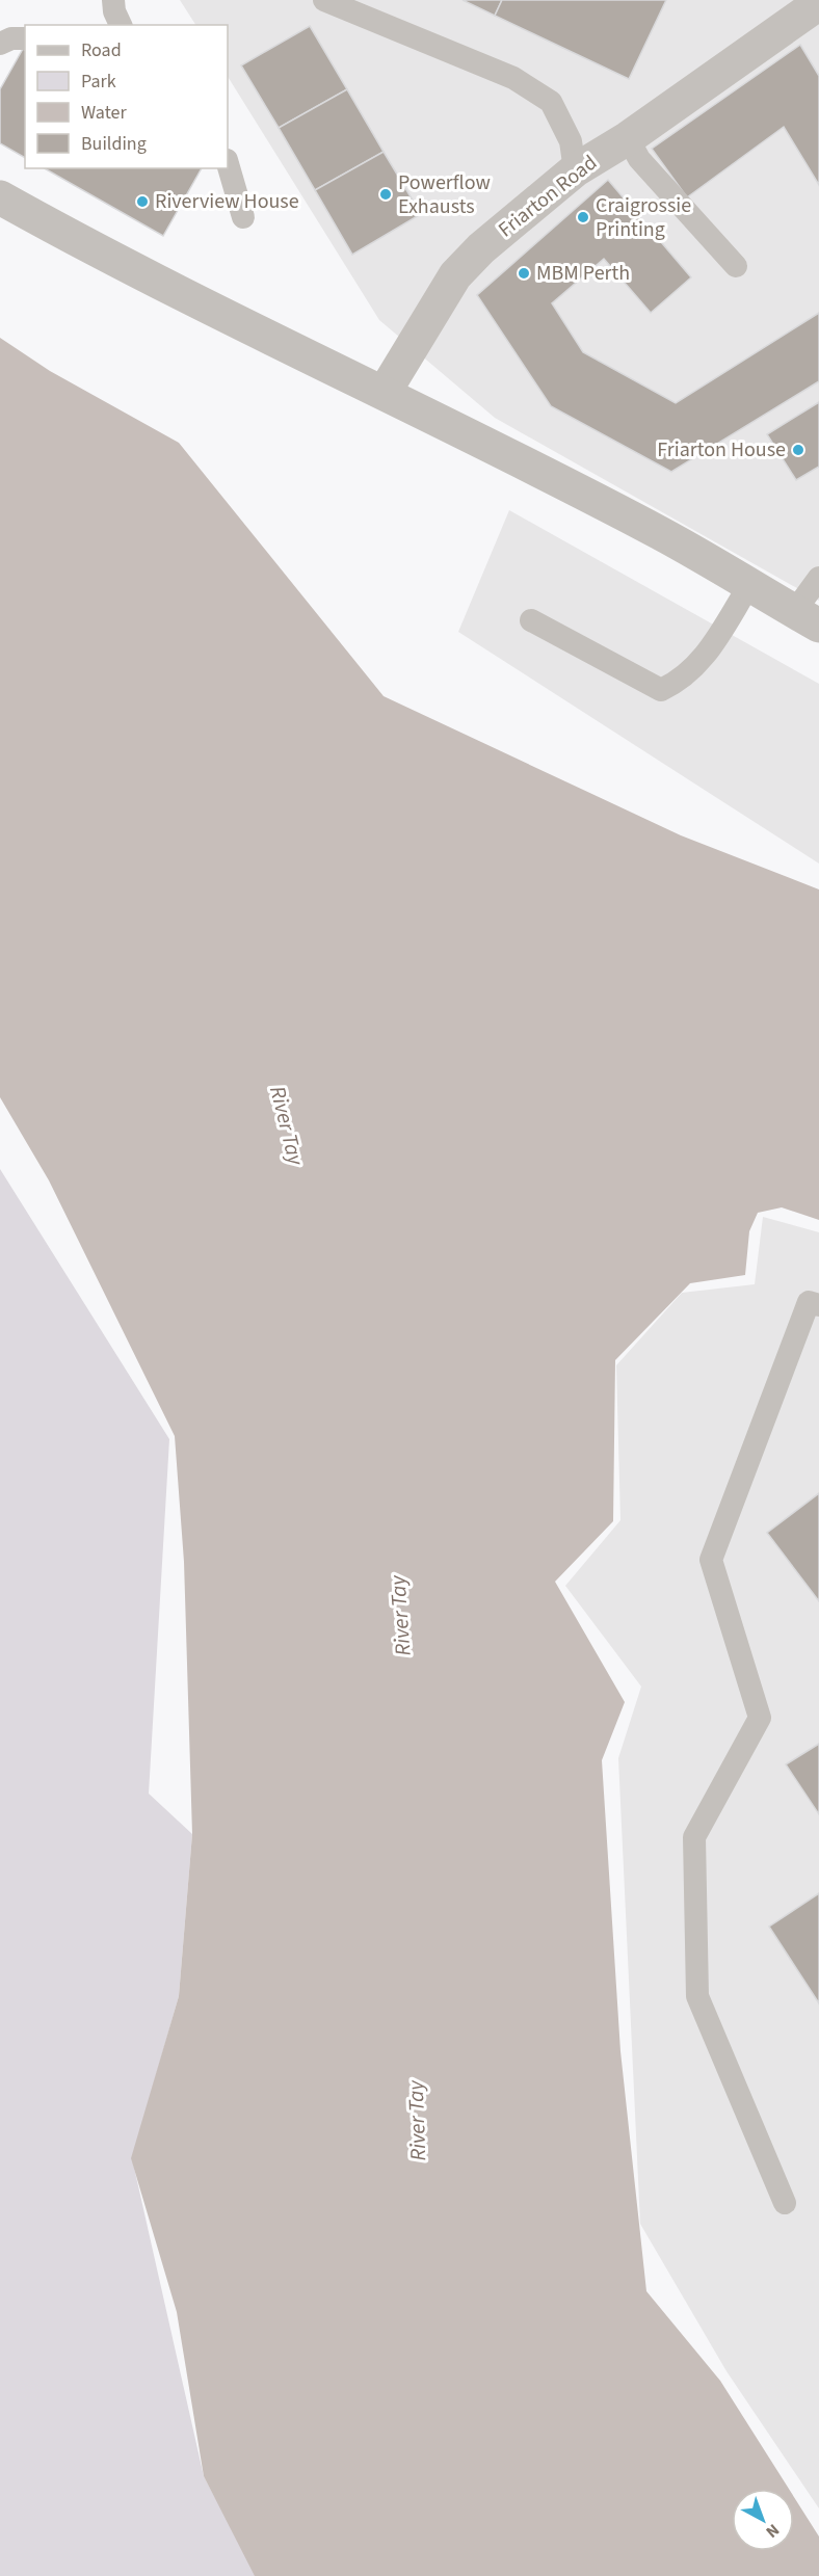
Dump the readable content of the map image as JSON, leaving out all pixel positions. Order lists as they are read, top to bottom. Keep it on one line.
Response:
{"streets":{"street":["Friarton Road"]},"water":["River Tay"],"places":["Powerflow Exhausts","Riverview House","Craigrossie Printing","MBM Perth","Friarton House"],"legend":["Road","Park","Water","Building"],"north":"bottom right"}
